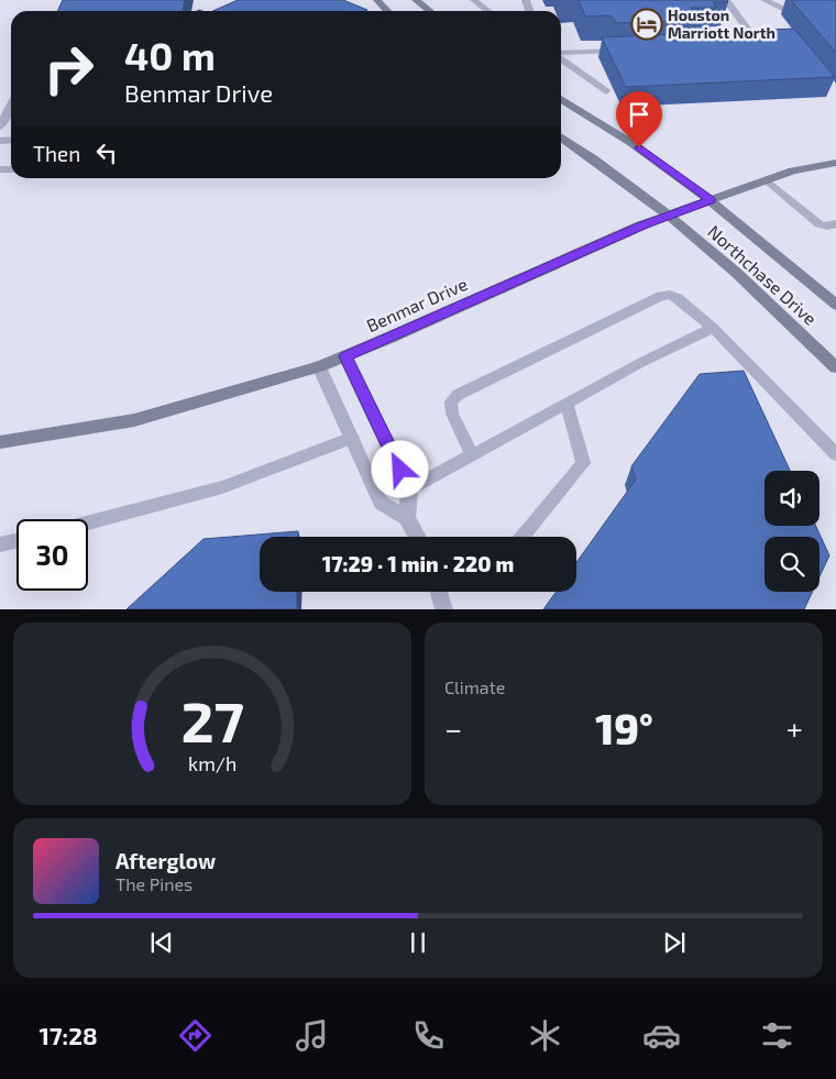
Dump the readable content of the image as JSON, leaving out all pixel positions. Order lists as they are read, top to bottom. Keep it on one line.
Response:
{"streets":{"street":["Northchase Drive","Benmar Drive"]},"crossings":[["Northchase Drive","Benmar Drive"]],"places":{"hotel":["Houston Marriott North"]},"page":{"turn":["40 m","Benmar Drive"],"then":"Then","limit":"30","trip":"17:29 · 1 min · 220 m","tile":"Climate","heat":["−","19°","+"],"song":["Afterglow","The Pines"],"tabs":"17:28","gauge":["27","km/h"]}}
